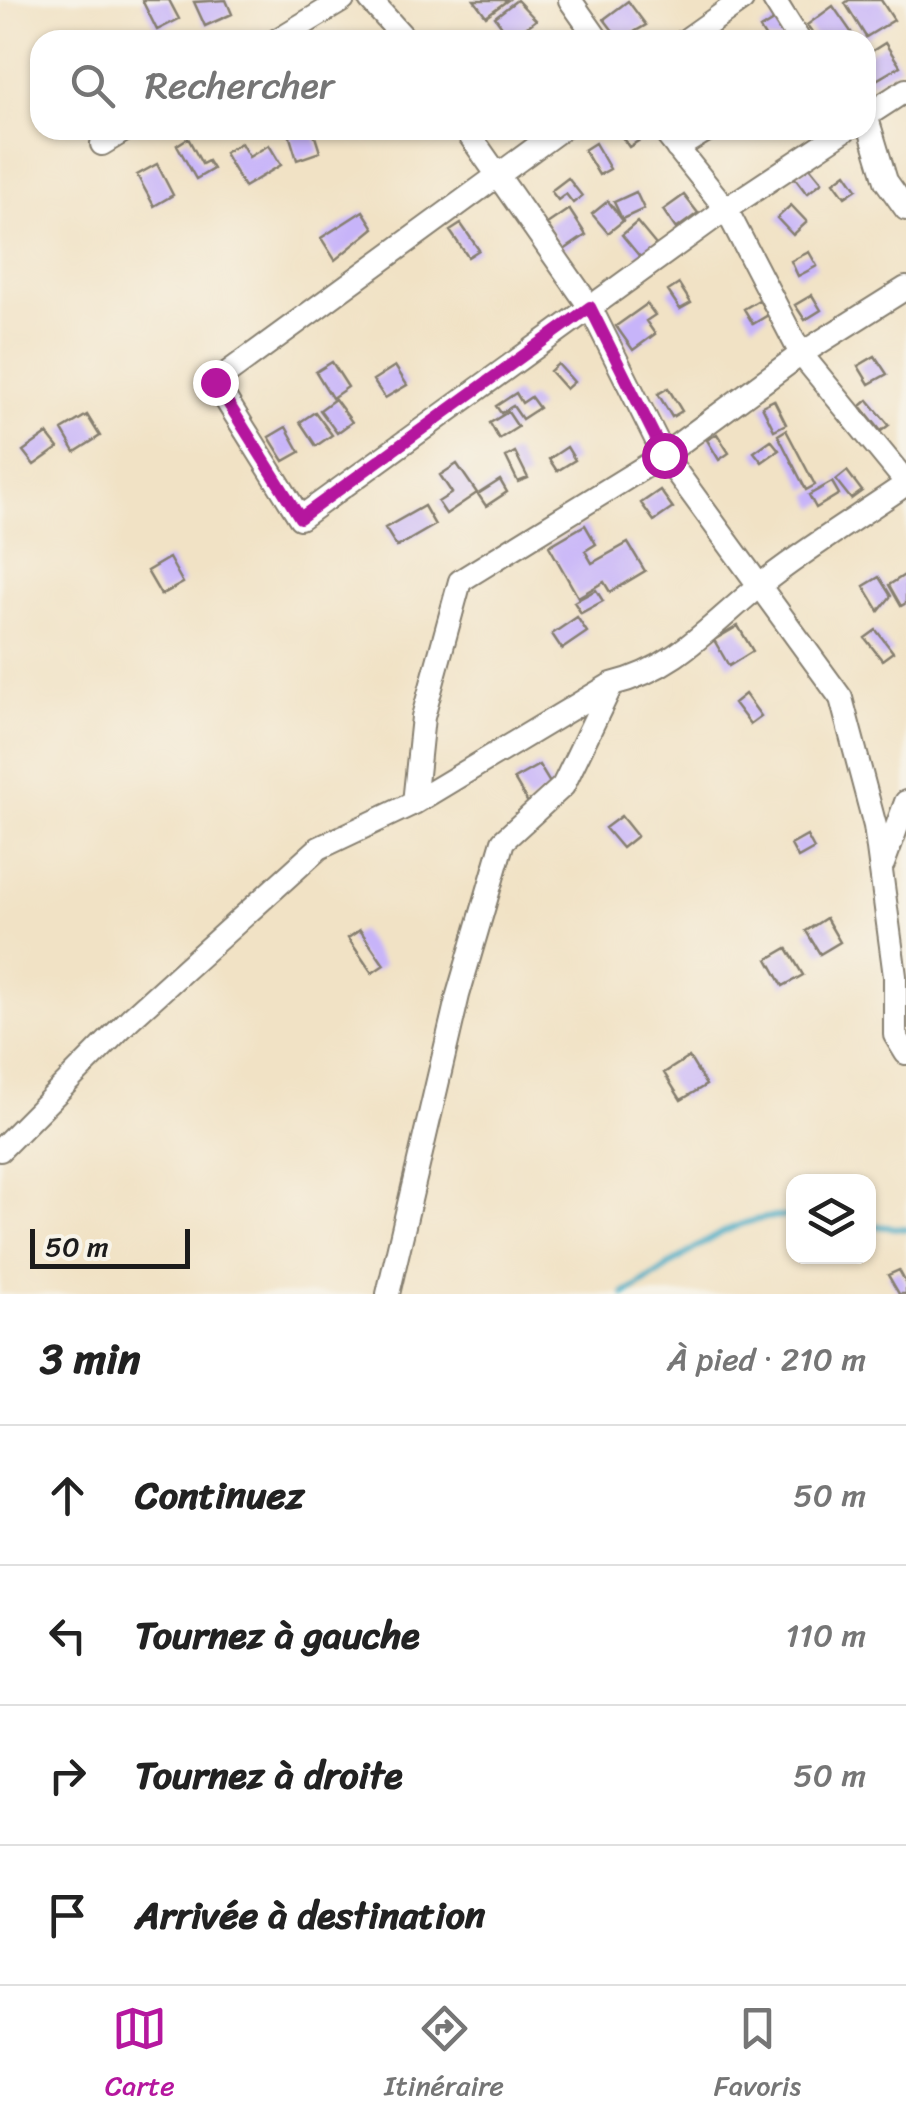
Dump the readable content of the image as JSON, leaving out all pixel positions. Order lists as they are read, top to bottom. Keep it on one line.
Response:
{"scale_bar":"50 m","page":{"search":"Rechercher","scale":"50 m","heading":["3 min","À pied · 210 m"],"list":[["Continuez","50 m"],["Tournez à gauche","110 m"],["Tournez à droite","50 m"],"Arrivée à destination"],"nav":["Carte","Itinéraire","Favoris"]}}
